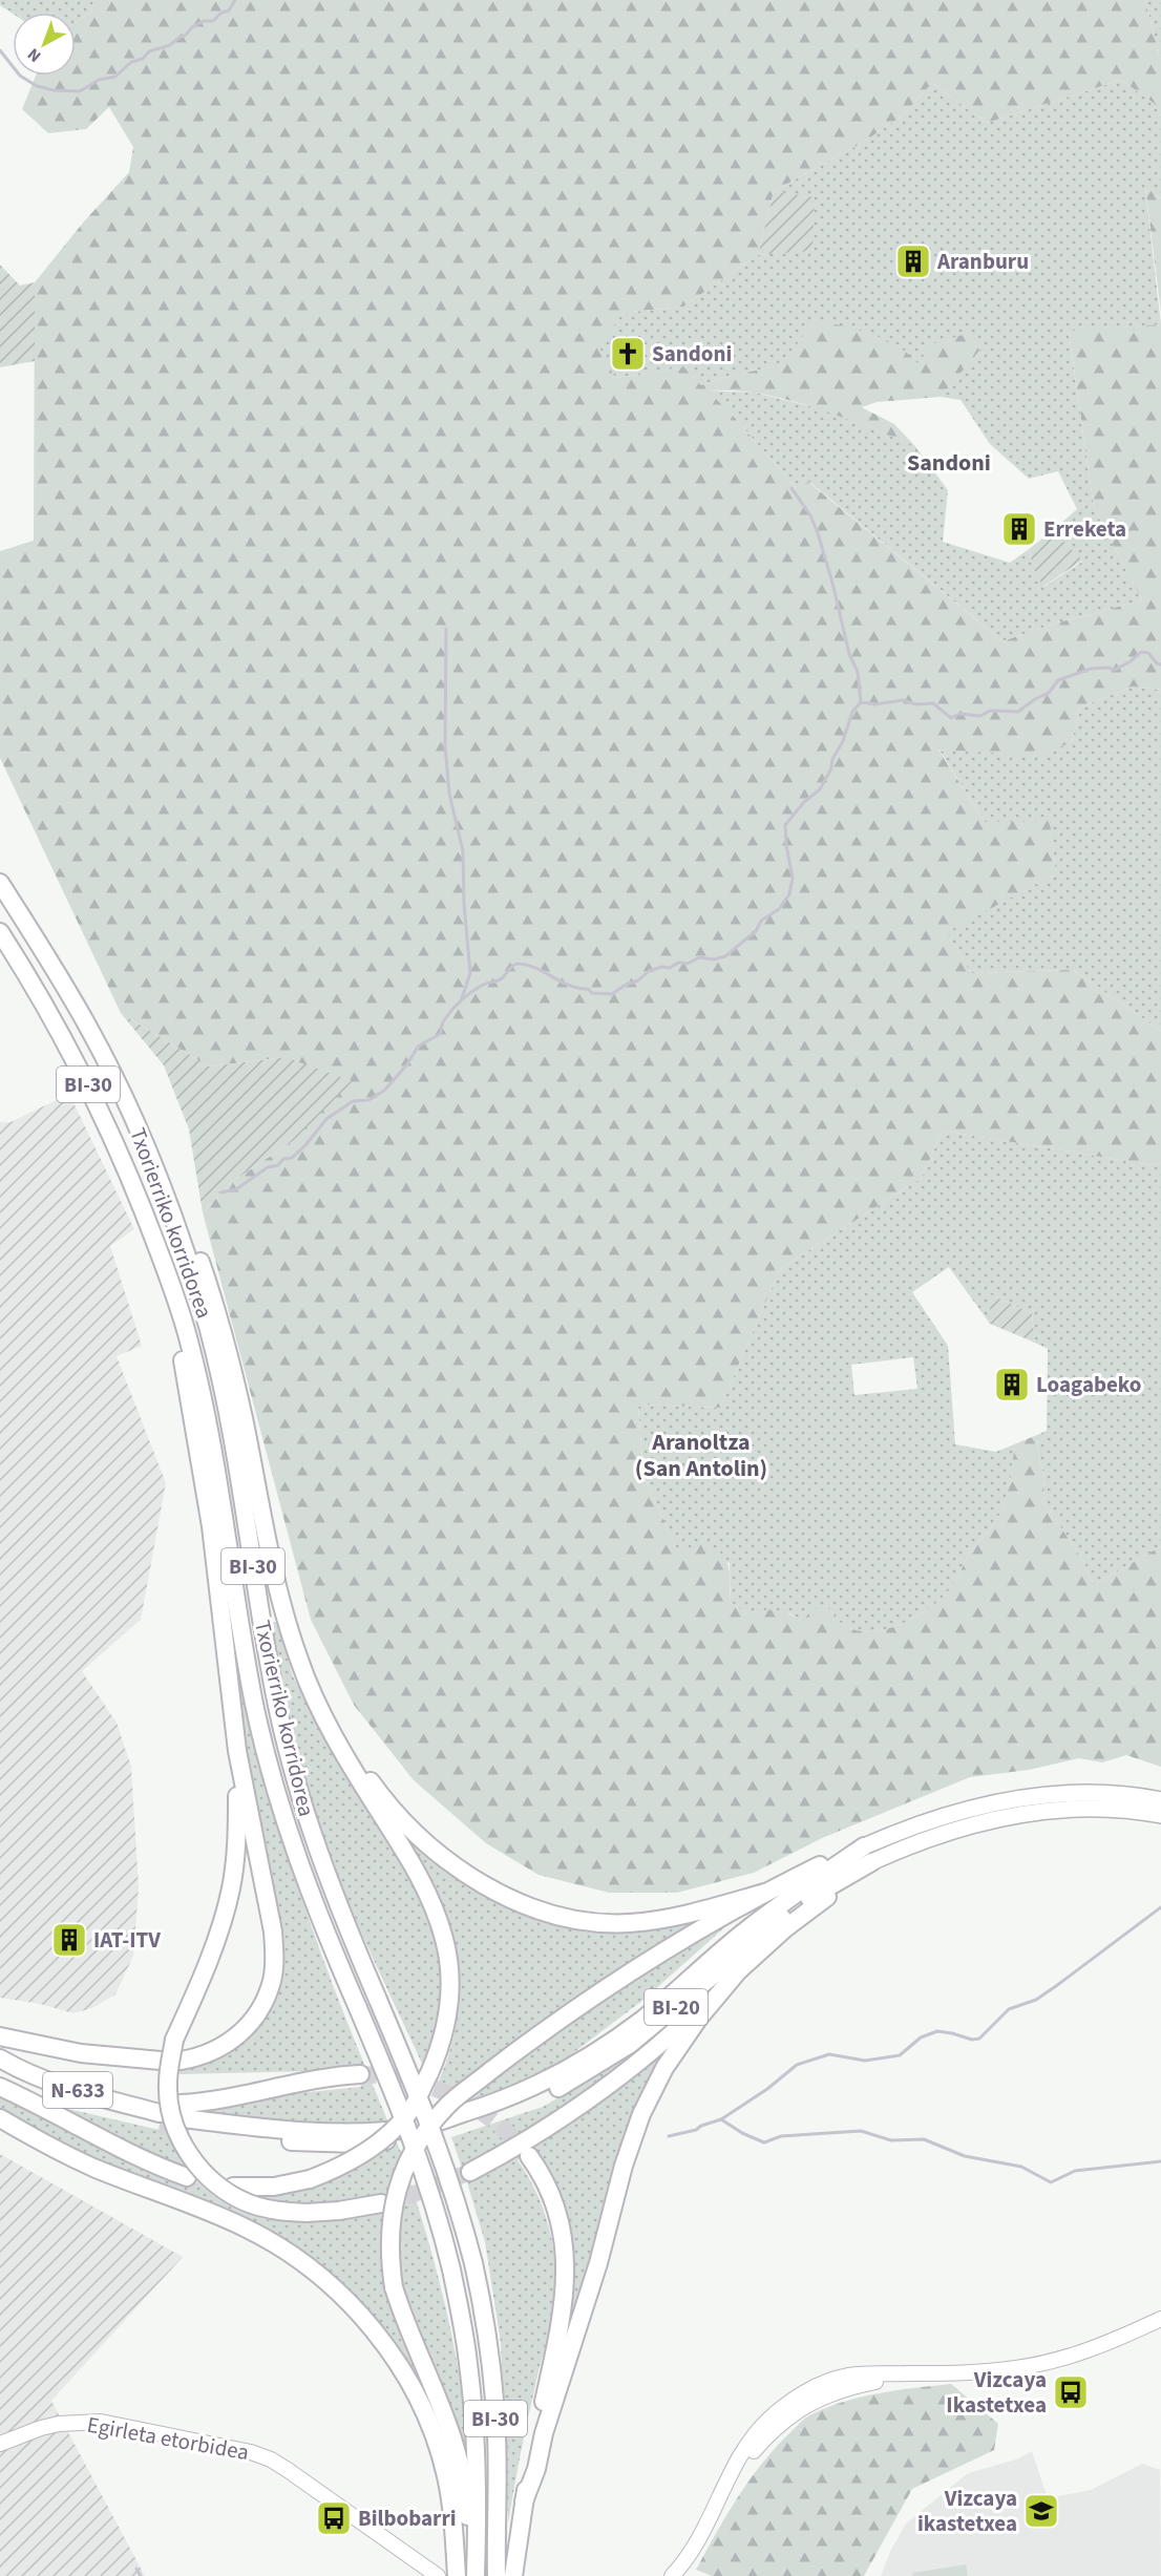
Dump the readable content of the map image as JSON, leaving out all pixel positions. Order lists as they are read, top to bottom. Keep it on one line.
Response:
{"streets":{"highway":["BI-30","Txorierriko korridorea","BI-20","N-633"],"street":["Egirleta etorbidea"]},"districts":["Sandoni","Aranoltza (San Antolin)"],"places":{"building":["Aranburu","Erreketa","Loagabeko","IAT-ITV"],"church":["Sandoni"],"bus stop":["Vizcaya Ikastetxea","Bilbobarri"],"school or university":["Vizcaya ikastetxea"]},"north":"bottom left"}
